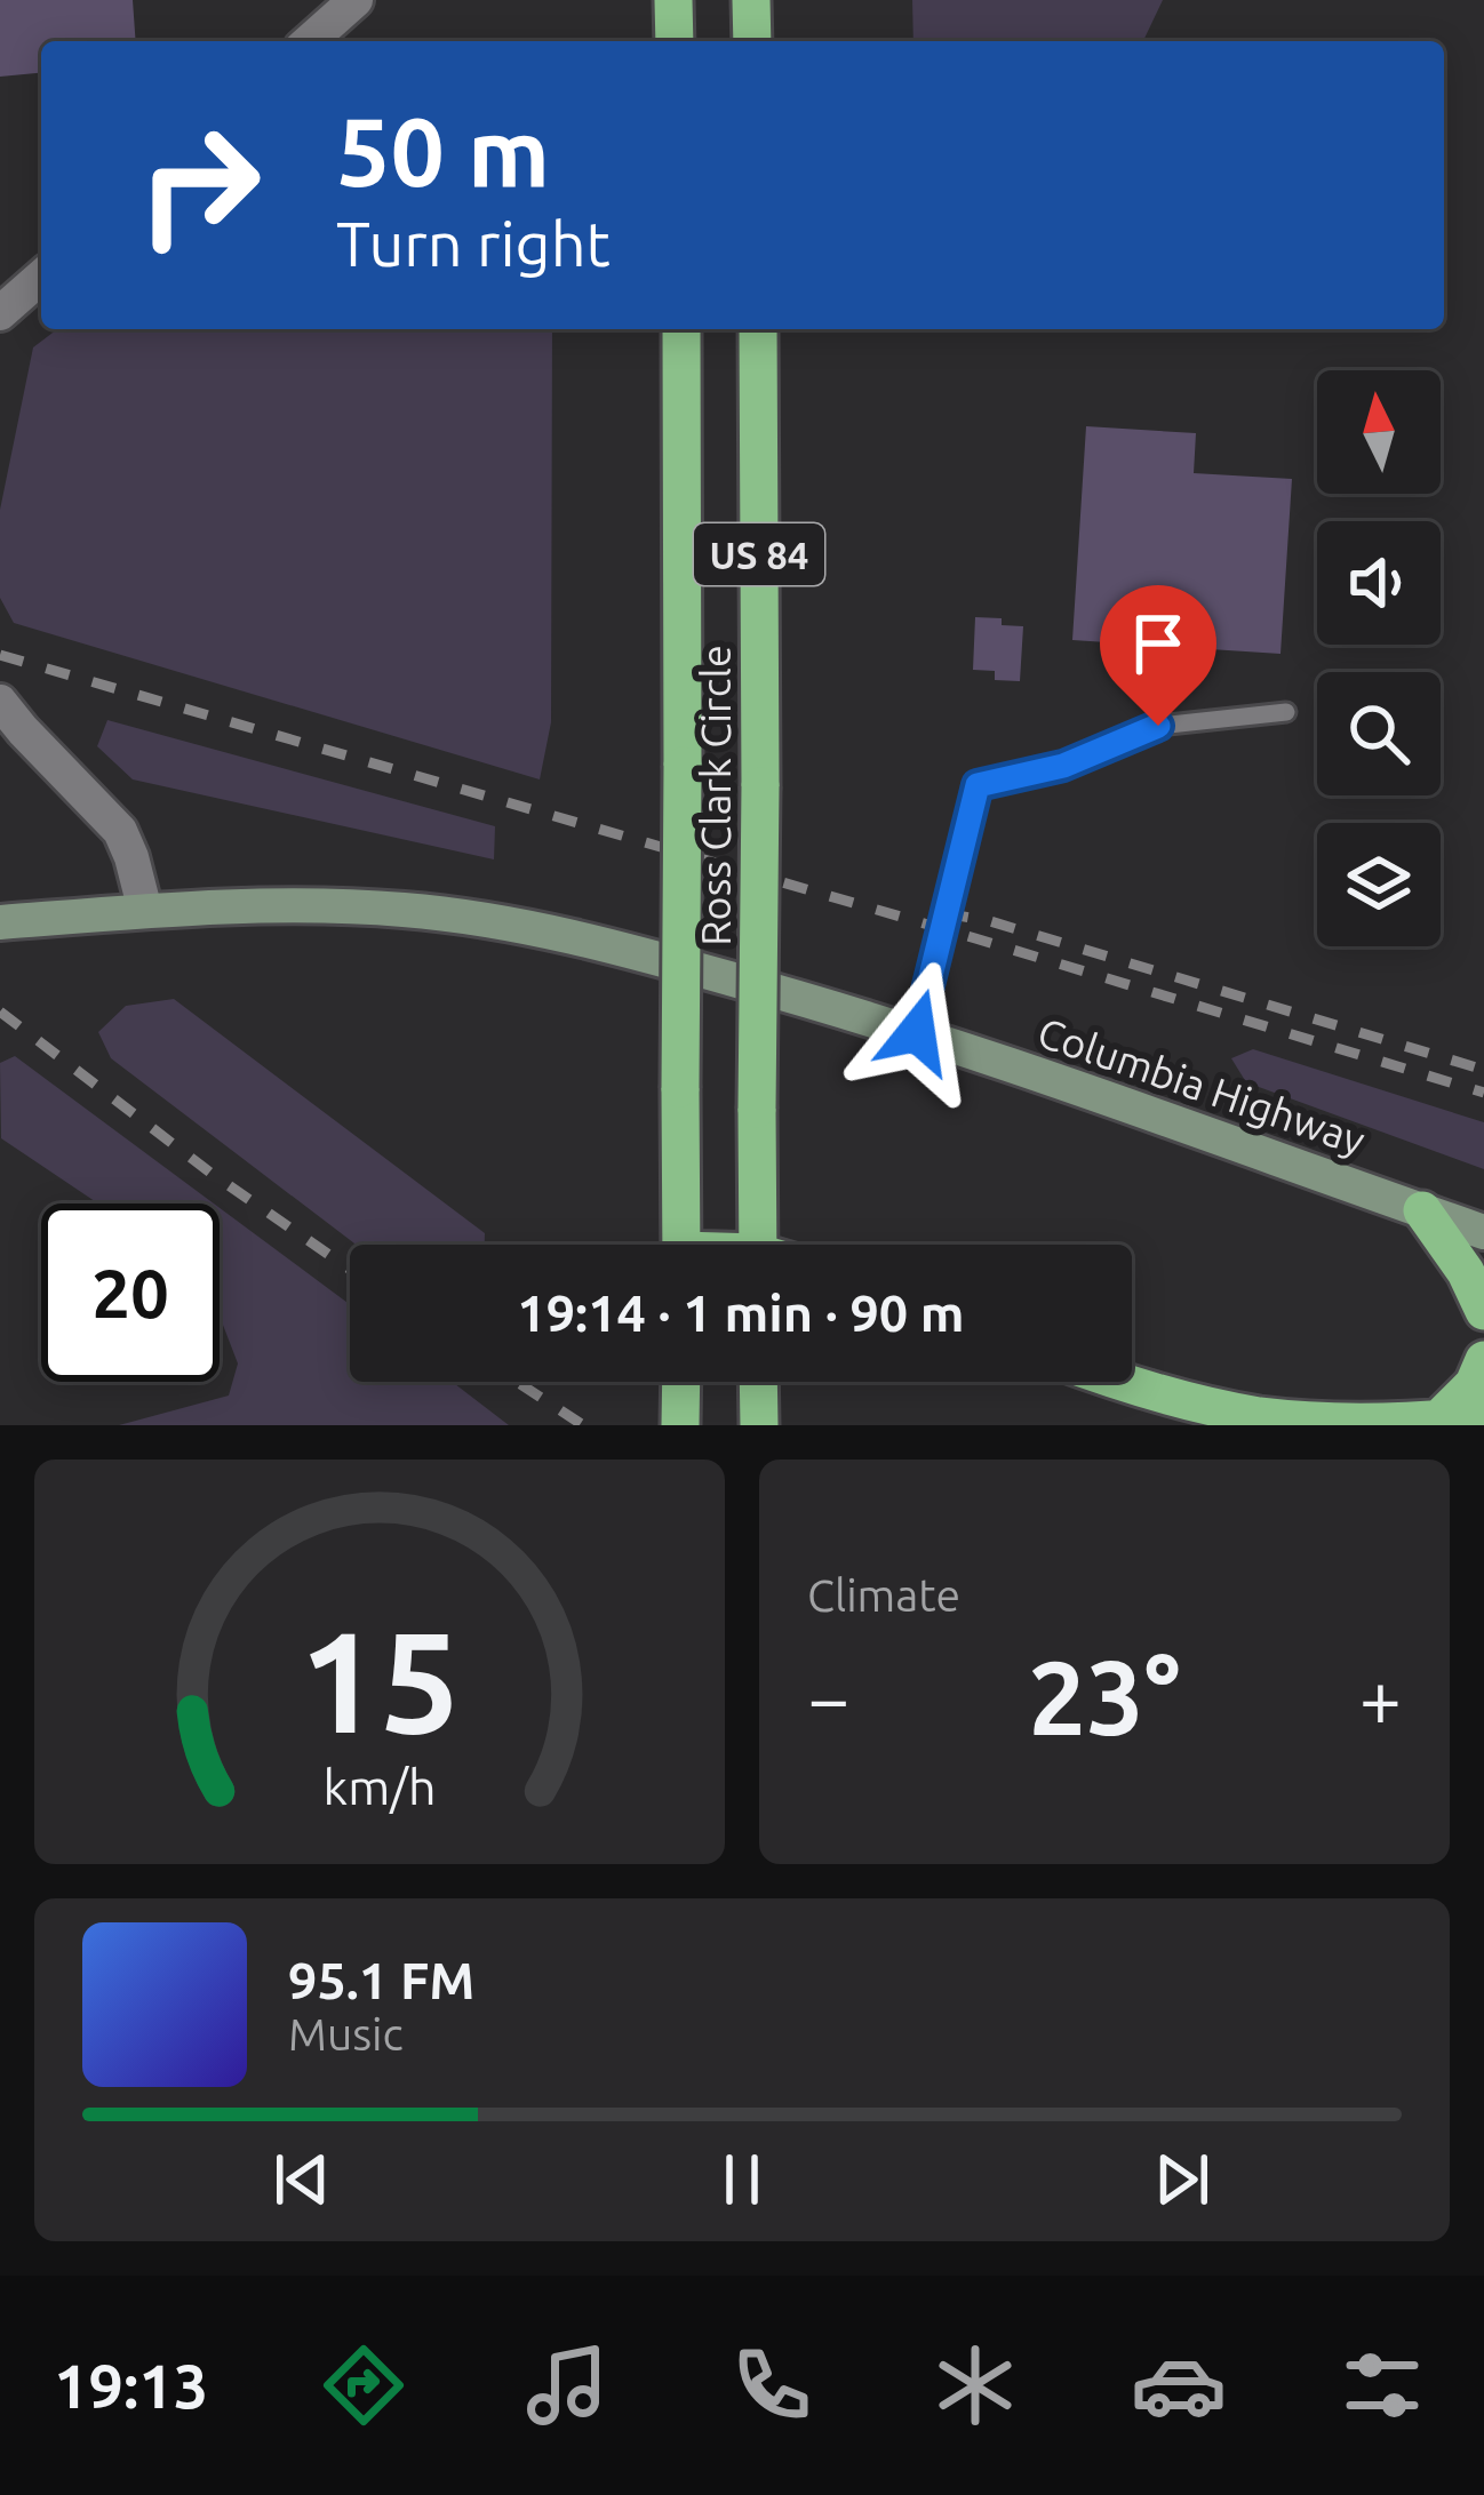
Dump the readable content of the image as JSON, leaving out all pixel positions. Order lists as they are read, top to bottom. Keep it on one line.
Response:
{"streets":{"highway":["US 84","Ross Clark Circle"],"main road":["Columbia Highway"]},"north":"top","page":{"turn":["50 m","Turn right"],"limit":"20","trip":"19:14 · 1 min · 90 m","tile":"Climate","heat":["−","23°","+"],"song":["95.1 FM","Music"],"tabs":"19:13","gauge":["15","km/h"]}}
